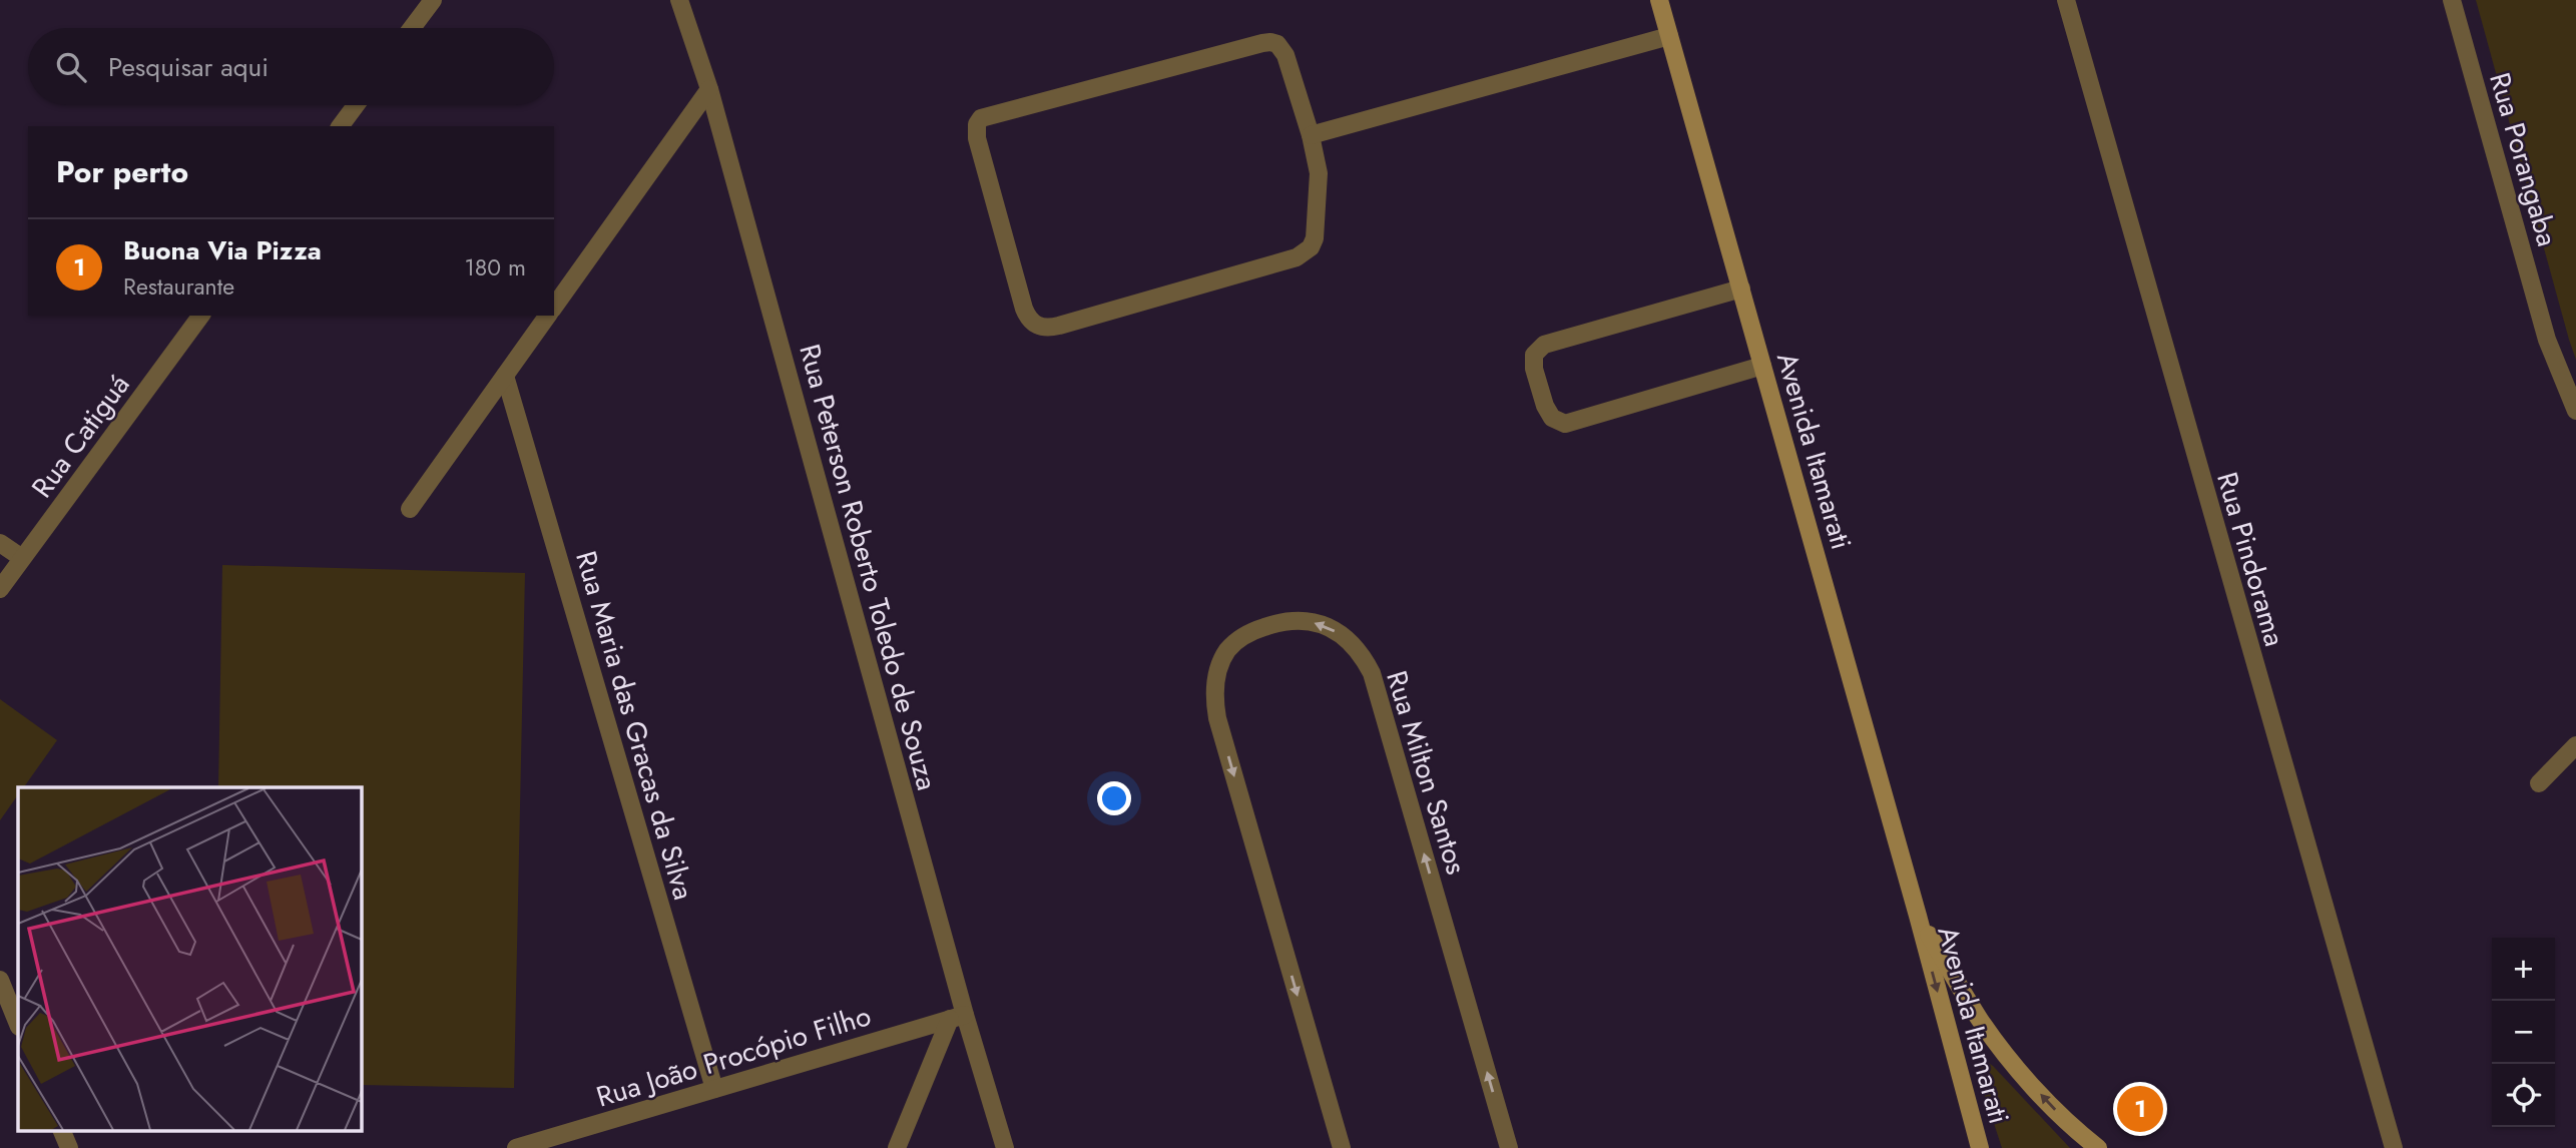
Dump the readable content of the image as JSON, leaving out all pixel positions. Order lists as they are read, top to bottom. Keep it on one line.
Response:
{"streets":{"main road":["Avenida Itamarati"],"street":["Rua Porangaba","Rua Catiguá","Rua Pindorama","Rua Peterson Roberto Toledo de Souza","Rua Maria das Gracas da Silva","Rua Milton Santos","Rua João Procópio Filho"]},"crossings":[["Rua Peterson Roberto Toledo de Souza","Rua João Procópio Filho"],["Rua Maria das Gracas da Silva","Rua João Procópio Filho"]],"page":{"search":"Pesquisar aqui","heading":"Por perto","list":[{"mark":"1","name":"Buona Via Pizza","note":"Restaurante","value":"180 m"}],"map_buttons":["+","−"],"pins":"1"}}
